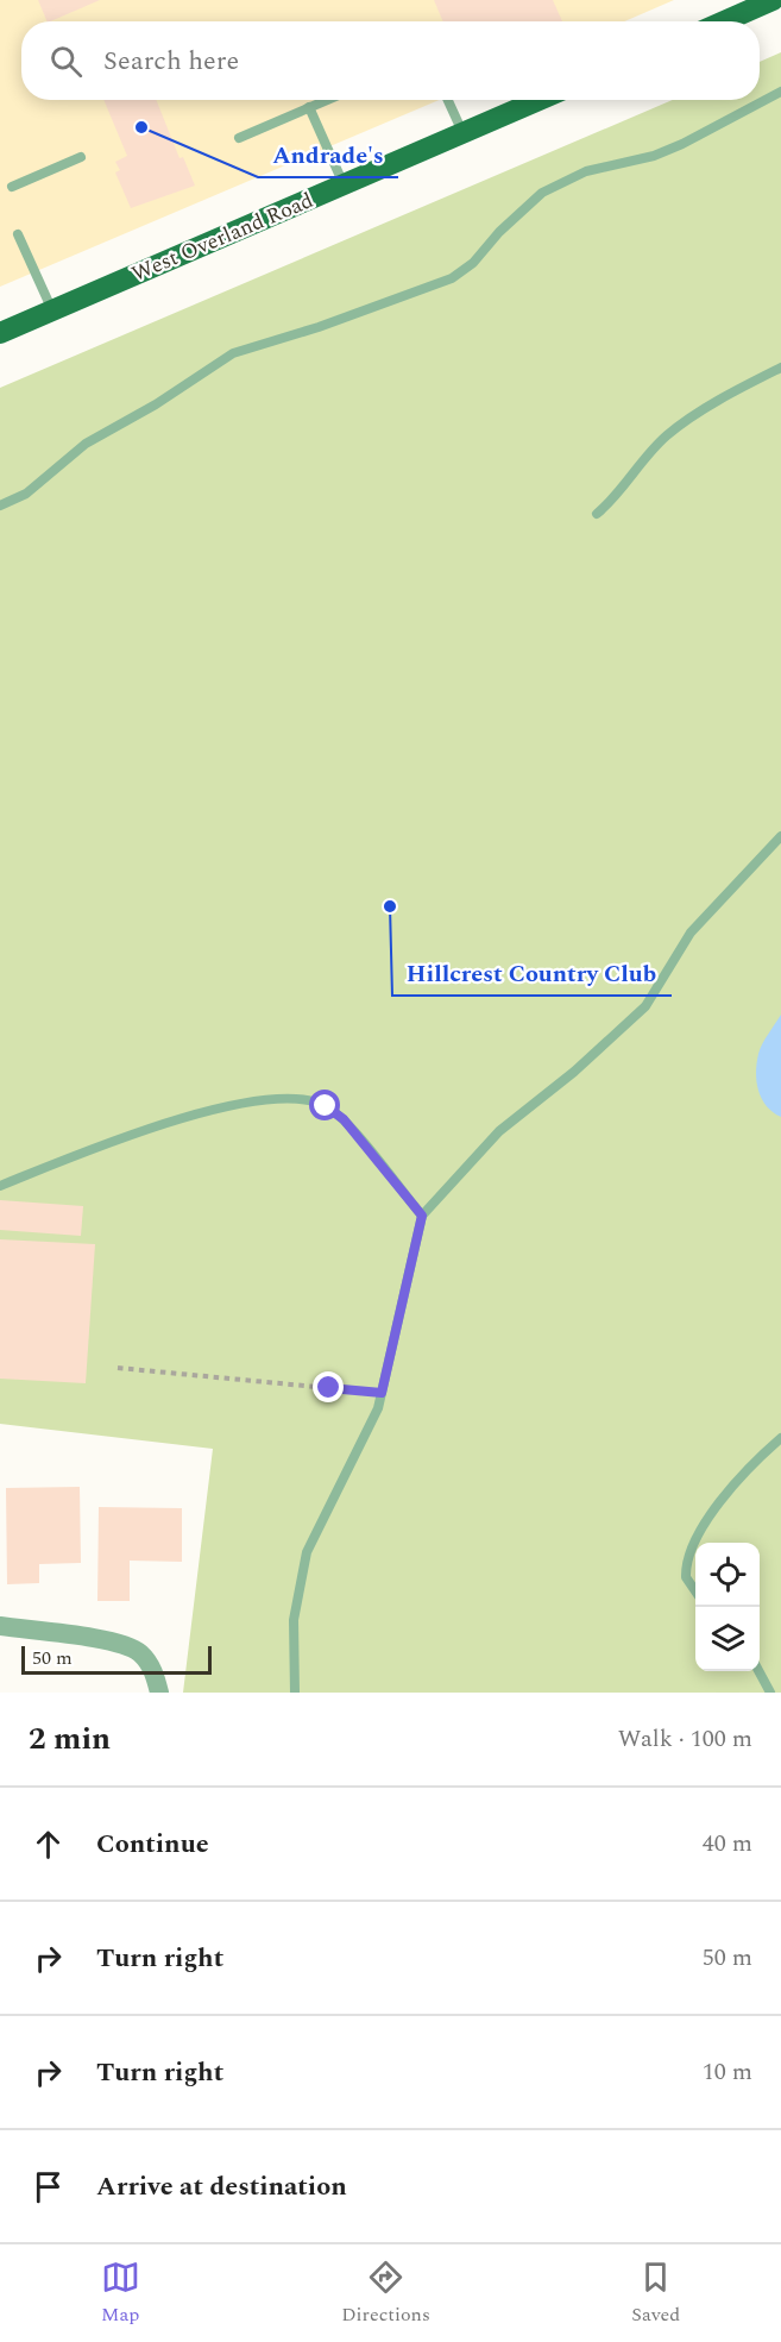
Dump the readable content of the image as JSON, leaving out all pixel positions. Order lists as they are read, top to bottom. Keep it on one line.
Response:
{"streets":{"main road":["West Overland Road"]},"places":["Andrade's","Hillcrest Country Club"],"scale_bar":"50 m","page":{"search":"Search here","scale":"50 m","heading":["2 min","Walk · 100 m"],"list":[["Continue","40 m"],["Turn right","50 m"],["Turn right","10 m"],"Arrive at destination"],"nav":["Map","Directions","Saved"]}}
